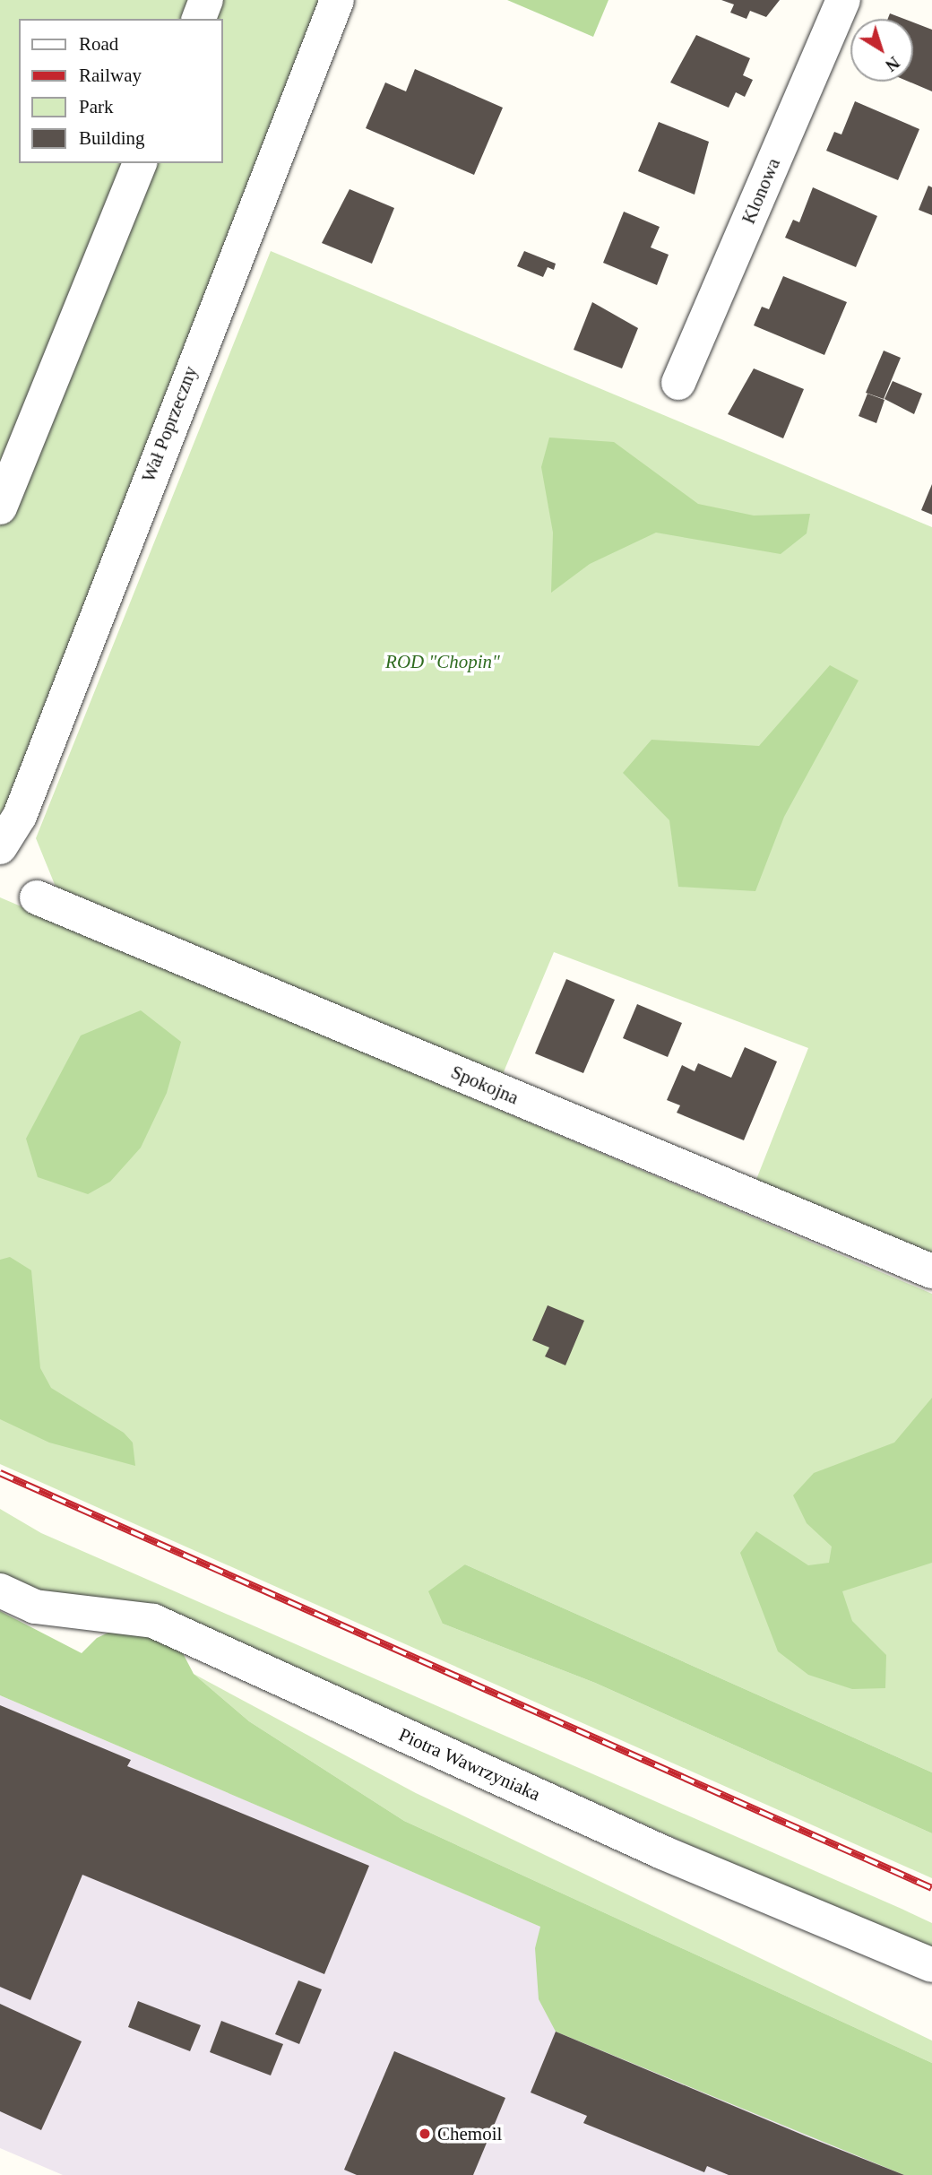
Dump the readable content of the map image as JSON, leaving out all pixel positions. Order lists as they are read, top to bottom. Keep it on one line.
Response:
{"streets":{"street":["Klonowa","Wał Poprzeczny","Spokojna","Piotra Wawrzyniaka"]},"parks":["ROD \"Chopin\""],"places":["Chemoil"],"legend":["Road","Railway","Park","Building"],"north":"bottom right"}
